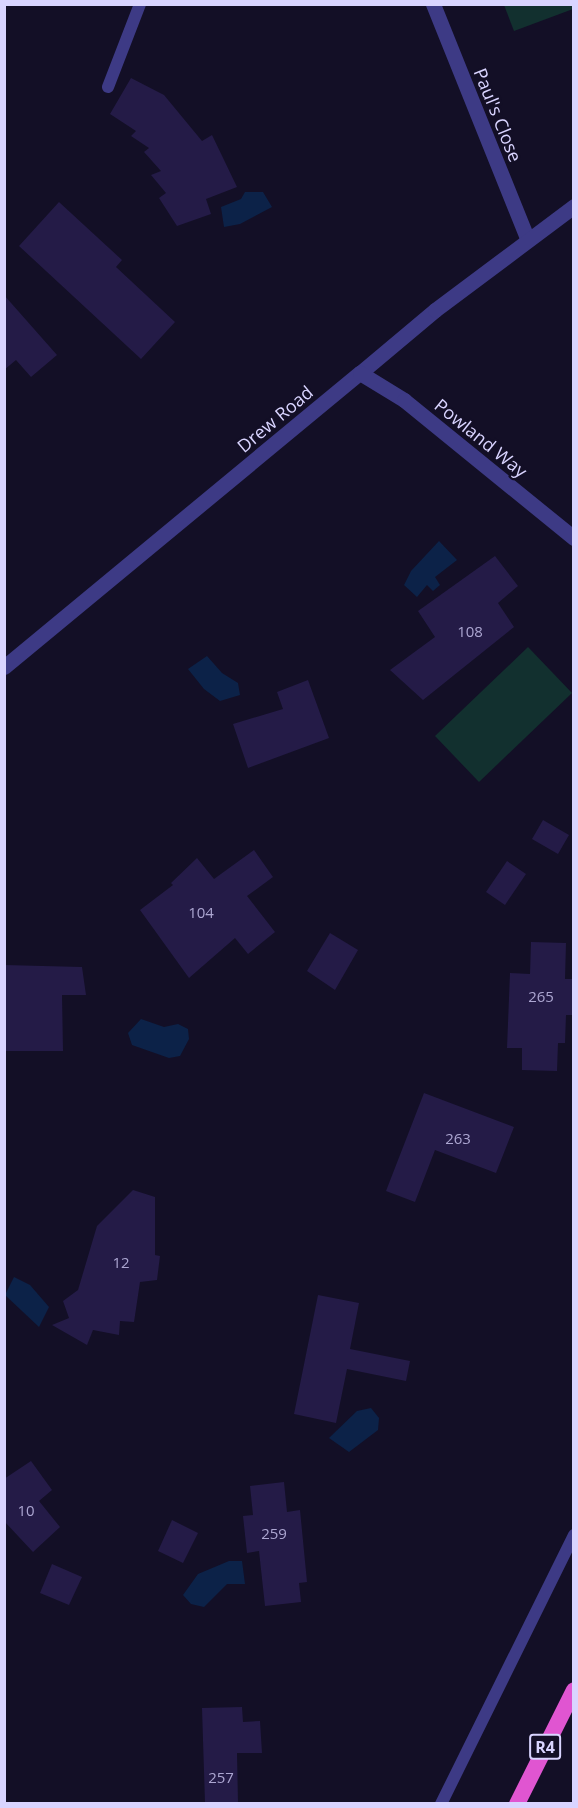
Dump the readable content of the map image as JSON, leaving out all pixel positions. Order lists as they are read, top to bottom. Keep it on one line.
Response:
{"streets":{"highway":["R4"],"street":["Paul's Close","Drew Road","Powland Way"]},"crossings":[["Paul's Close","Drew Road"],["Drew Road","Powland Way"]],"house_numbers":["108","104","265","263","12","10","259","257"]}
